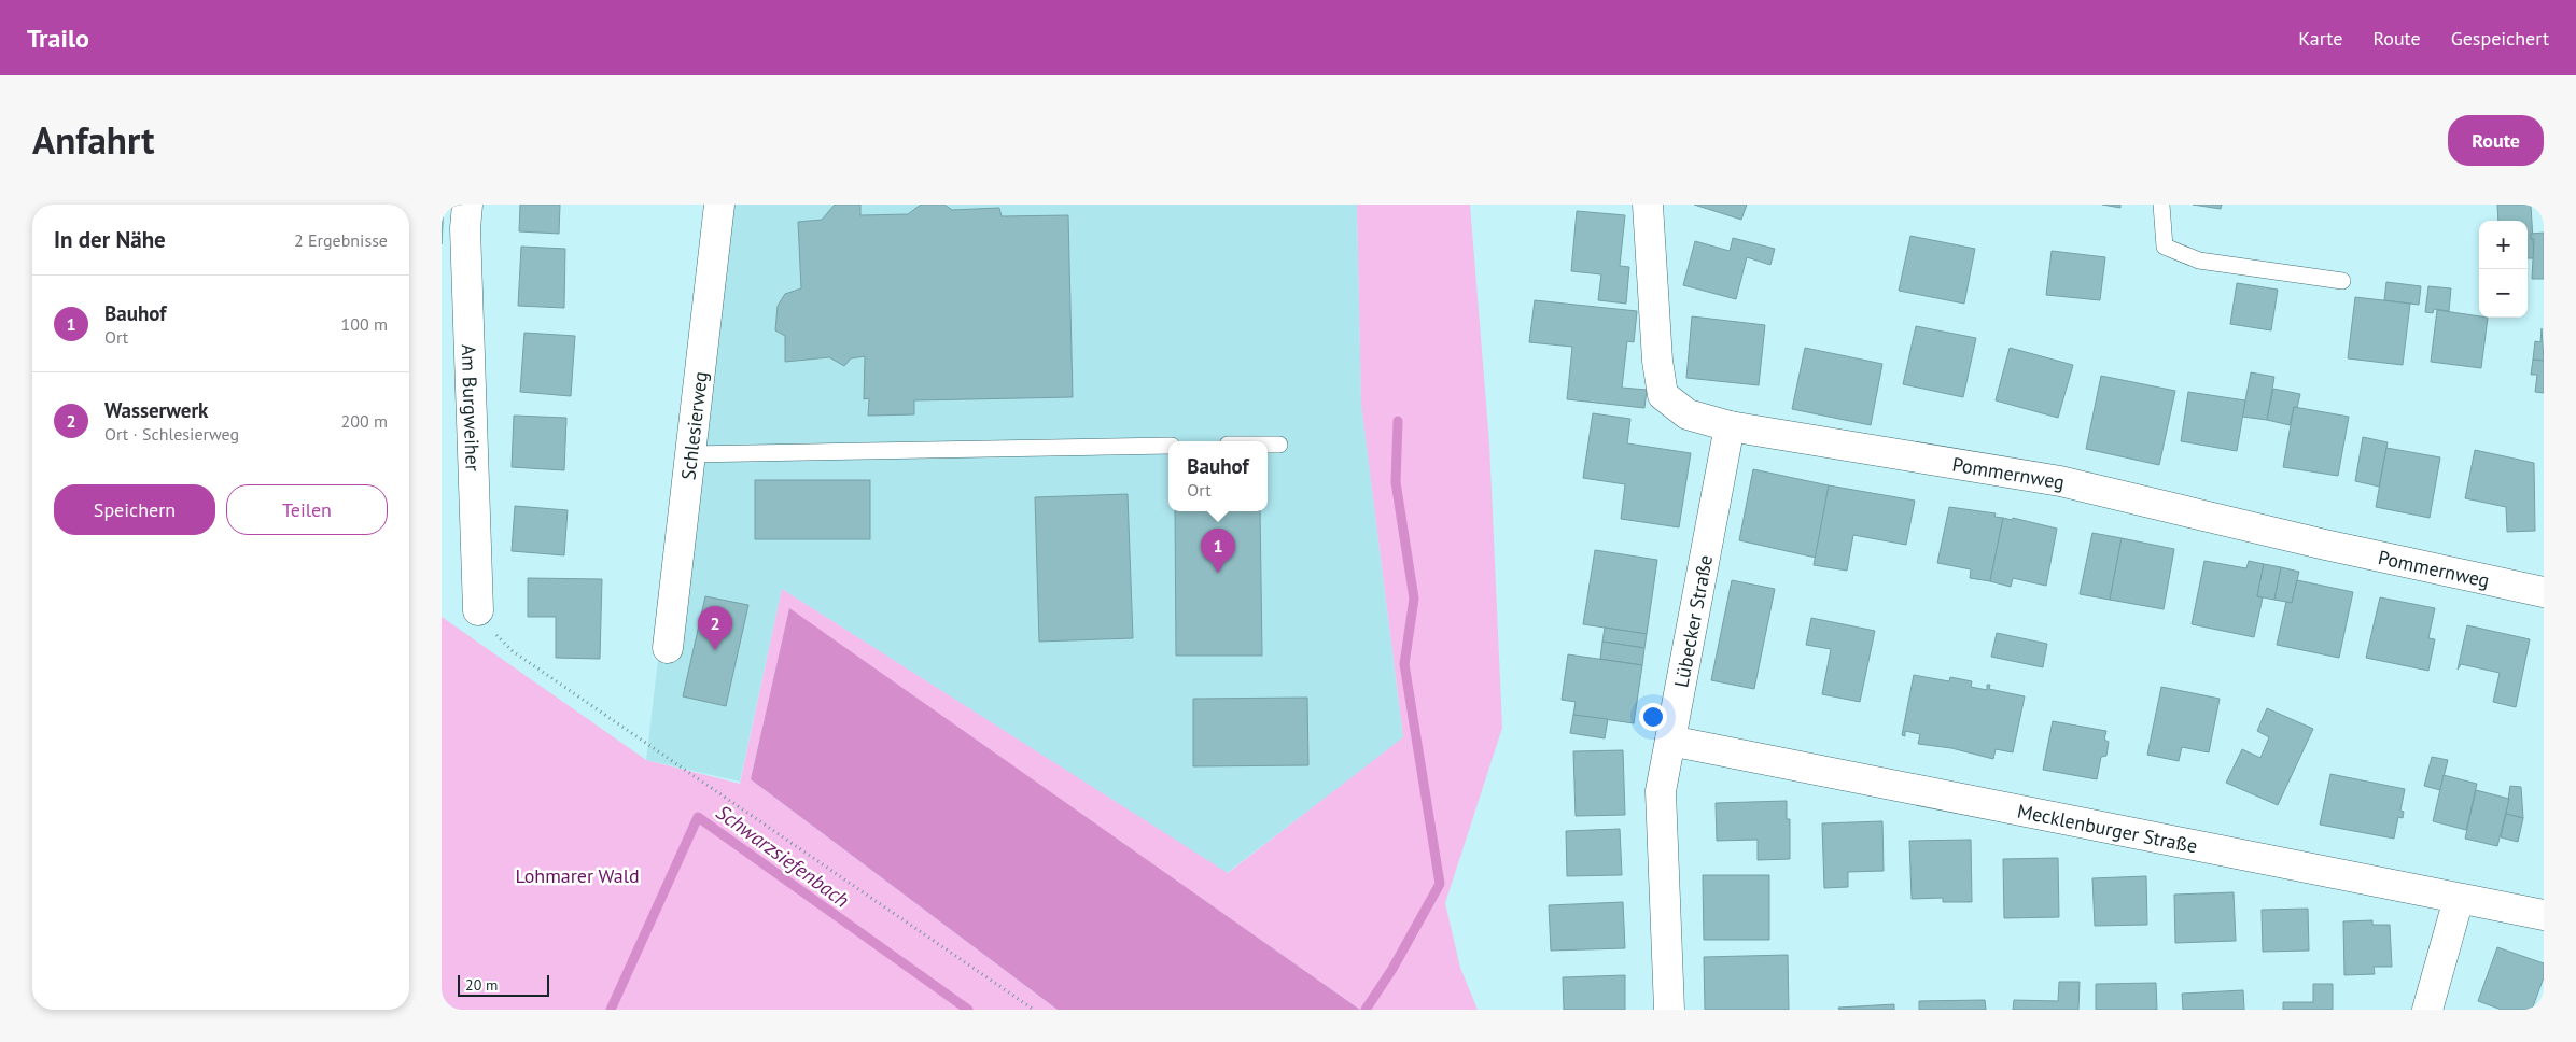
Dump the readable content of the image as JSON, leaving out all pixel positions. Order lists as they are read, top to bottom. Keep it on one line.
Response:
{"streets":{"street":["Am Burgweiher","Schlesierweg","Pommernweg","Lübecker Straße","Mecklenburger Straße"]},"crossings":[["Pommernweg","Lübecker Straße"],["Lübecker Straße","Mecklenburger Straße"]],"water":["Schwarzsiefenbach"],"parks":["Lohmarer Wald"],"scale_bar":"20 m","page":{"header":"Trailo","nav":["Karte","Route","Gespeichert"],"title":"Anfahrt","buttons":["Route",["Speichern","Teilen"]],"heading":["In der Nähe","2 Ergebnisse"],"map_buttons":["+","−"],"list":[{"mark":"1","name":"Bauhof","note":"Ort","value":"100 m"},{"mark":"2","name":"Wasserwerk","note":"Ort · Schlesierweg","value":"200 m"}],"popup":["Bauhof","Ort"],"pins":["1","2"],"scale":"20 m"}}
